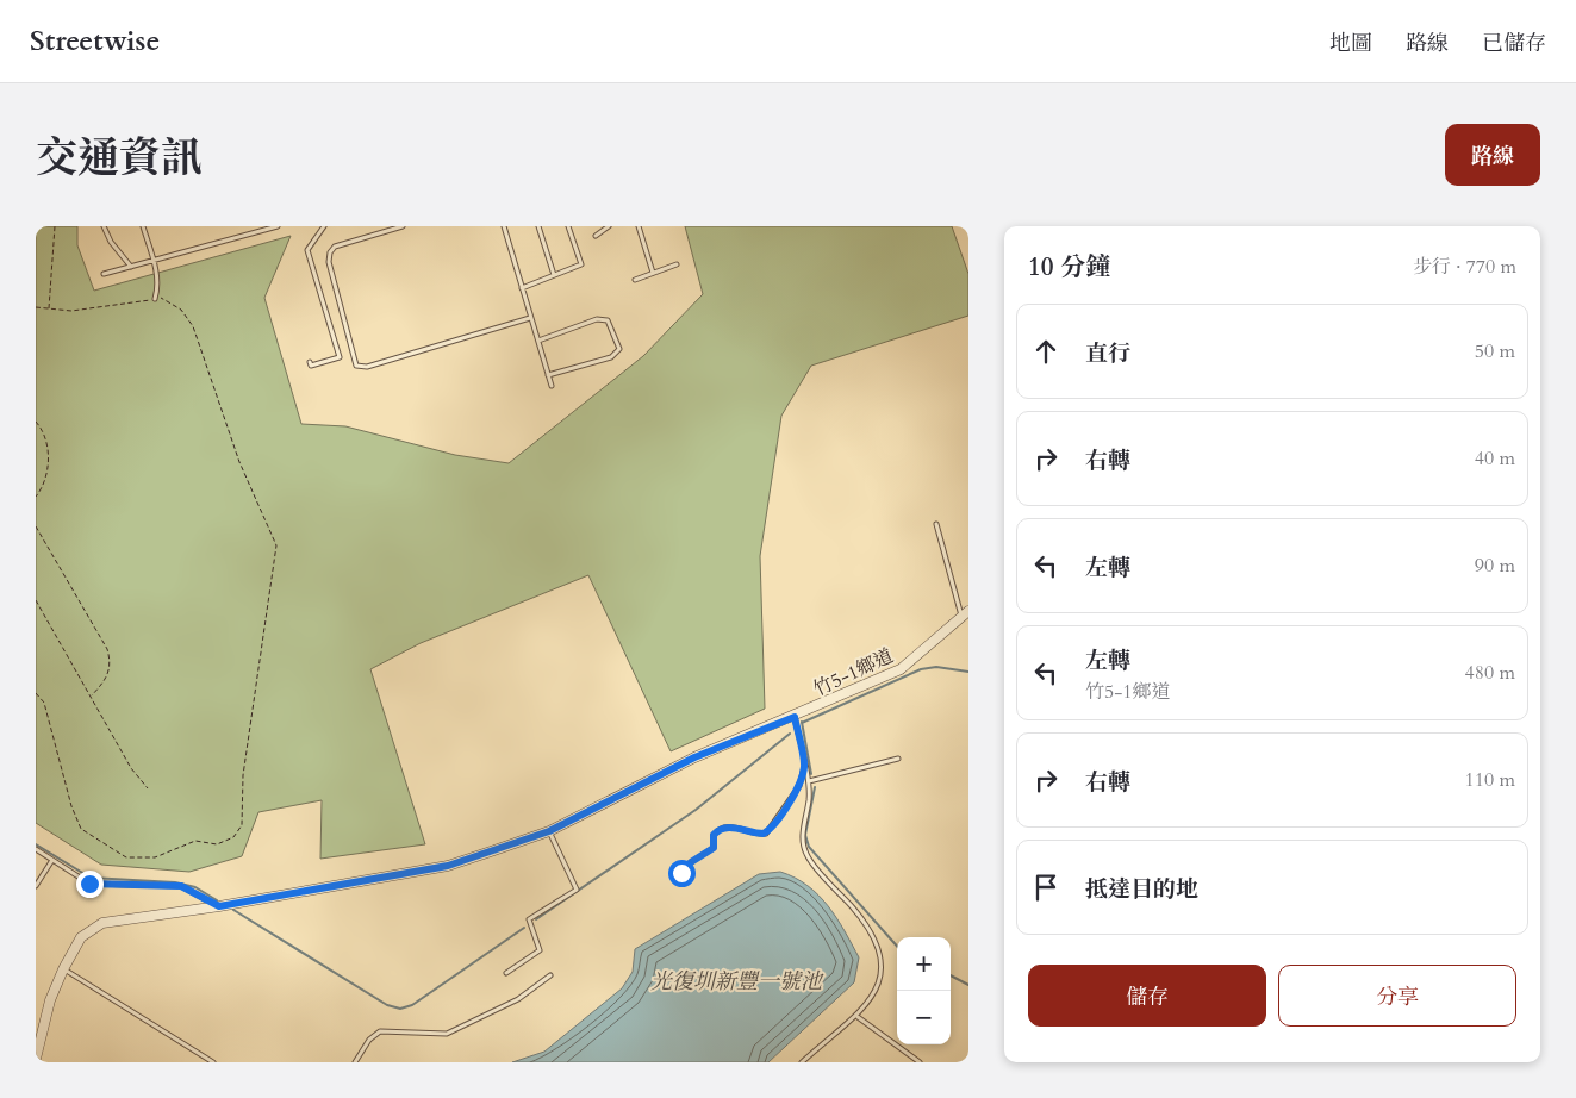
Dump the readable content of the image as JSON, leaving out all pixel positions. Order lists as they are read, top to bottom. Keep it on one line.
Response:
{"streets":{"street":["竹5-1鄉道"]},"water":["光復圳新豐一號池"],"page":{"header":"Streetwise","nav":["地圖","路線","已儲存"],"title":"交通資訊","buttons":["路線",["儲存","分享"]],"heading":["10 分鐘","步行 · 770 m"],"list":[["直行","50 m"],["右轉","40 m"],["左轉","90 m"],["左轉","竹5-1鄉道","480 m"],["右轉","110 m"],"抵達目的地"],"map_buttons":["+","−"]}}
